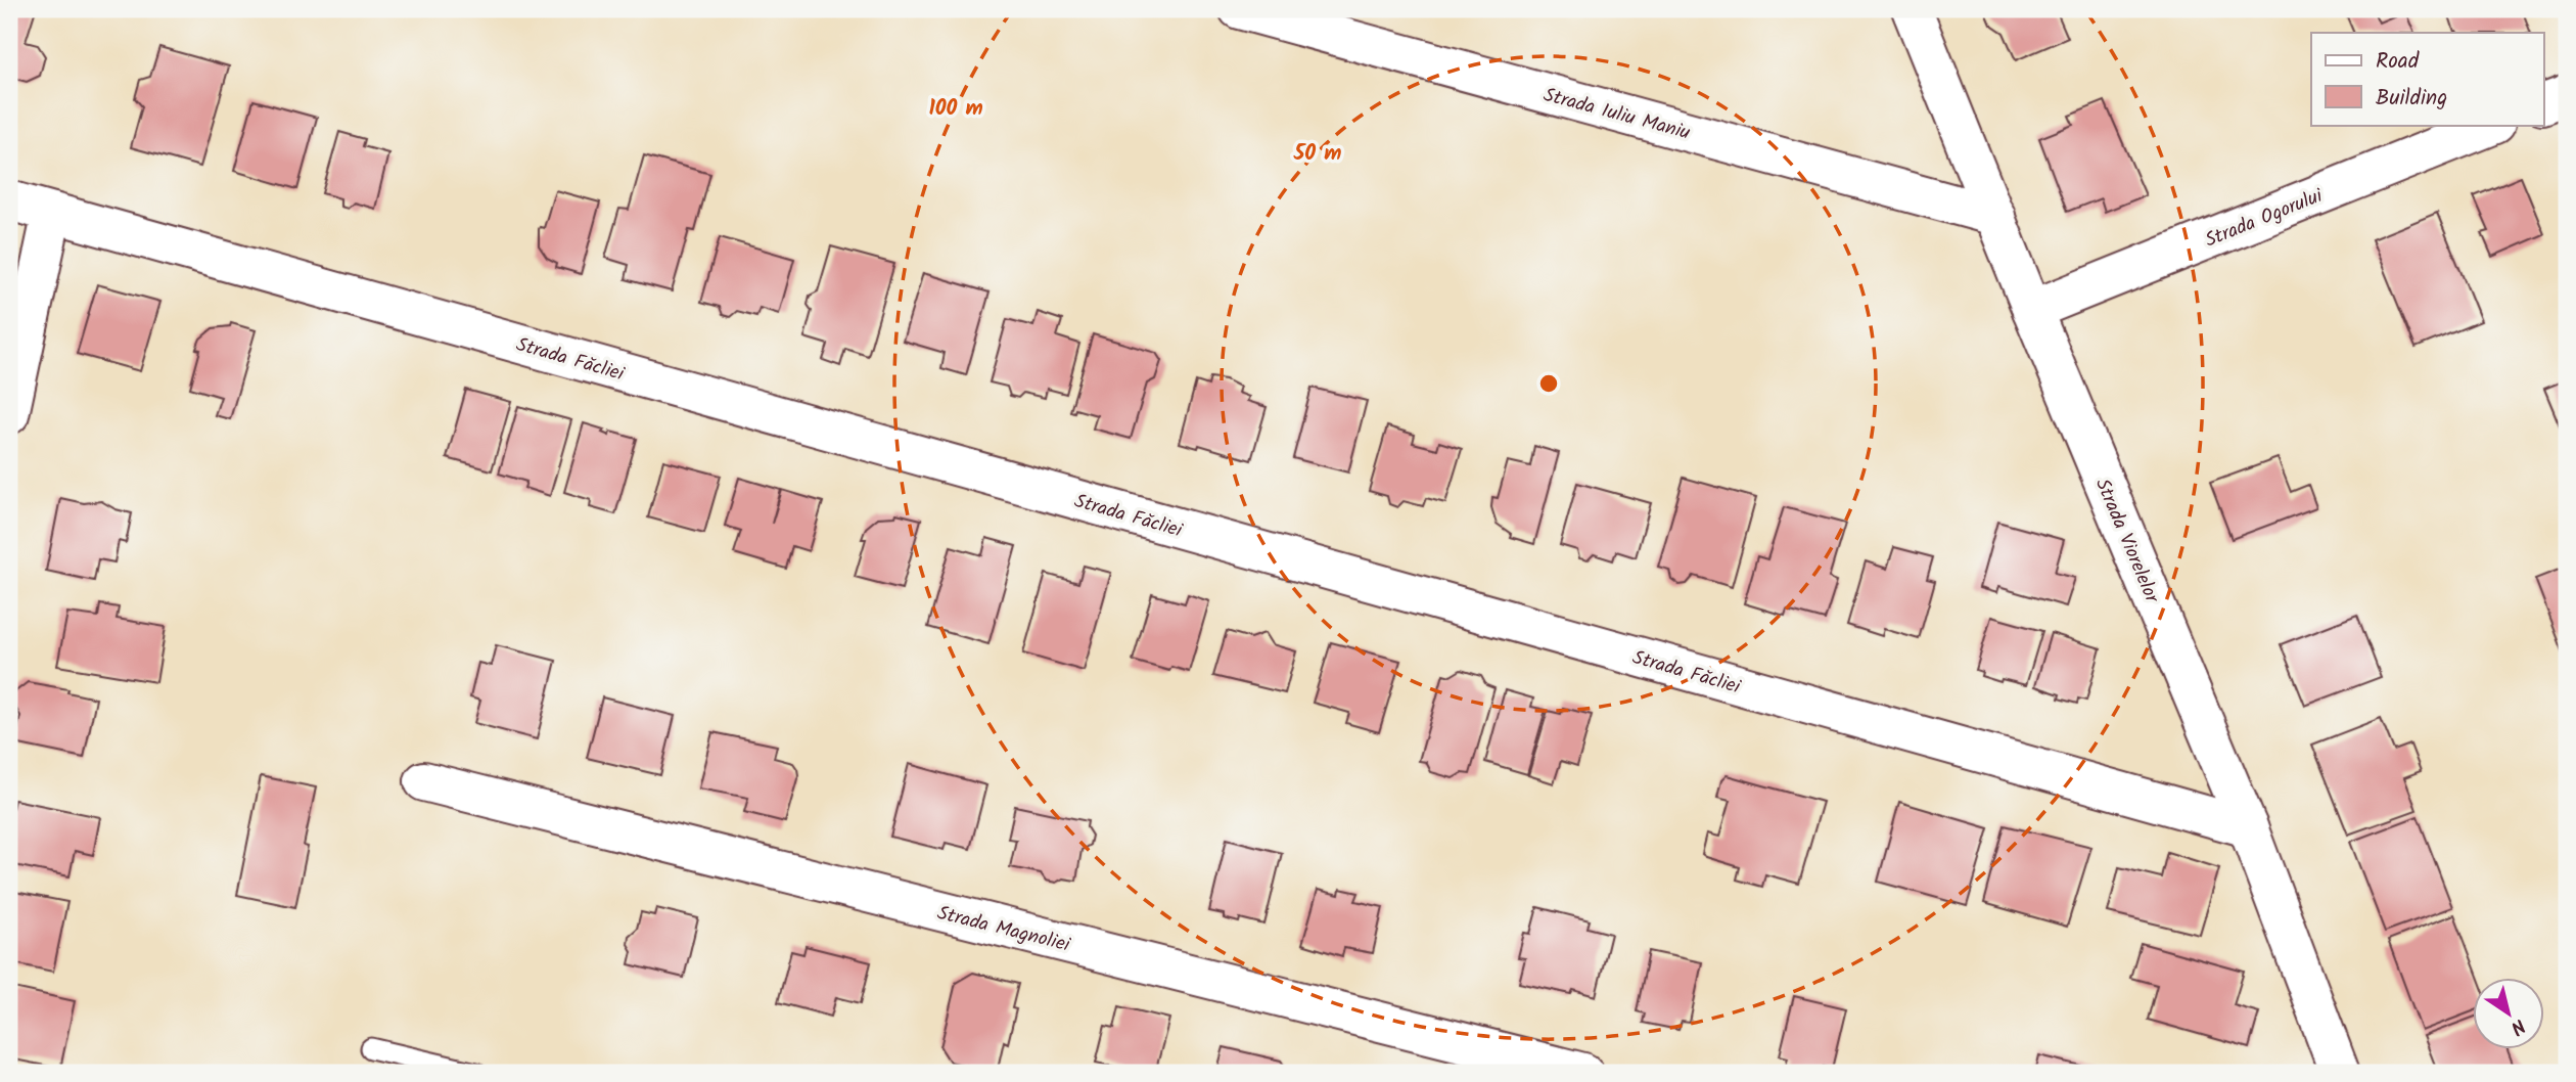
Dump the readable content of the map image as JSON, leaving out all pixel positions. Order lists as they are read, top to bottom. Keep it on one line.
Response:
{"streets":{"street":["Strada Iuliu Maniu","Strada Ogorului","Strada Făcliei","Strada Viorelelor","Strada Magnoliei"]},"crossings":[["Strada Iuliu Maniu","Strada Viorelelor"],["Strada Ogorului","Strada Viorelelor"],["Strada Făcliei","Strada Viorelelor"]],"legend":["Road","Building"],"north":"bottom right","rings":["100 m","50 m"]}
